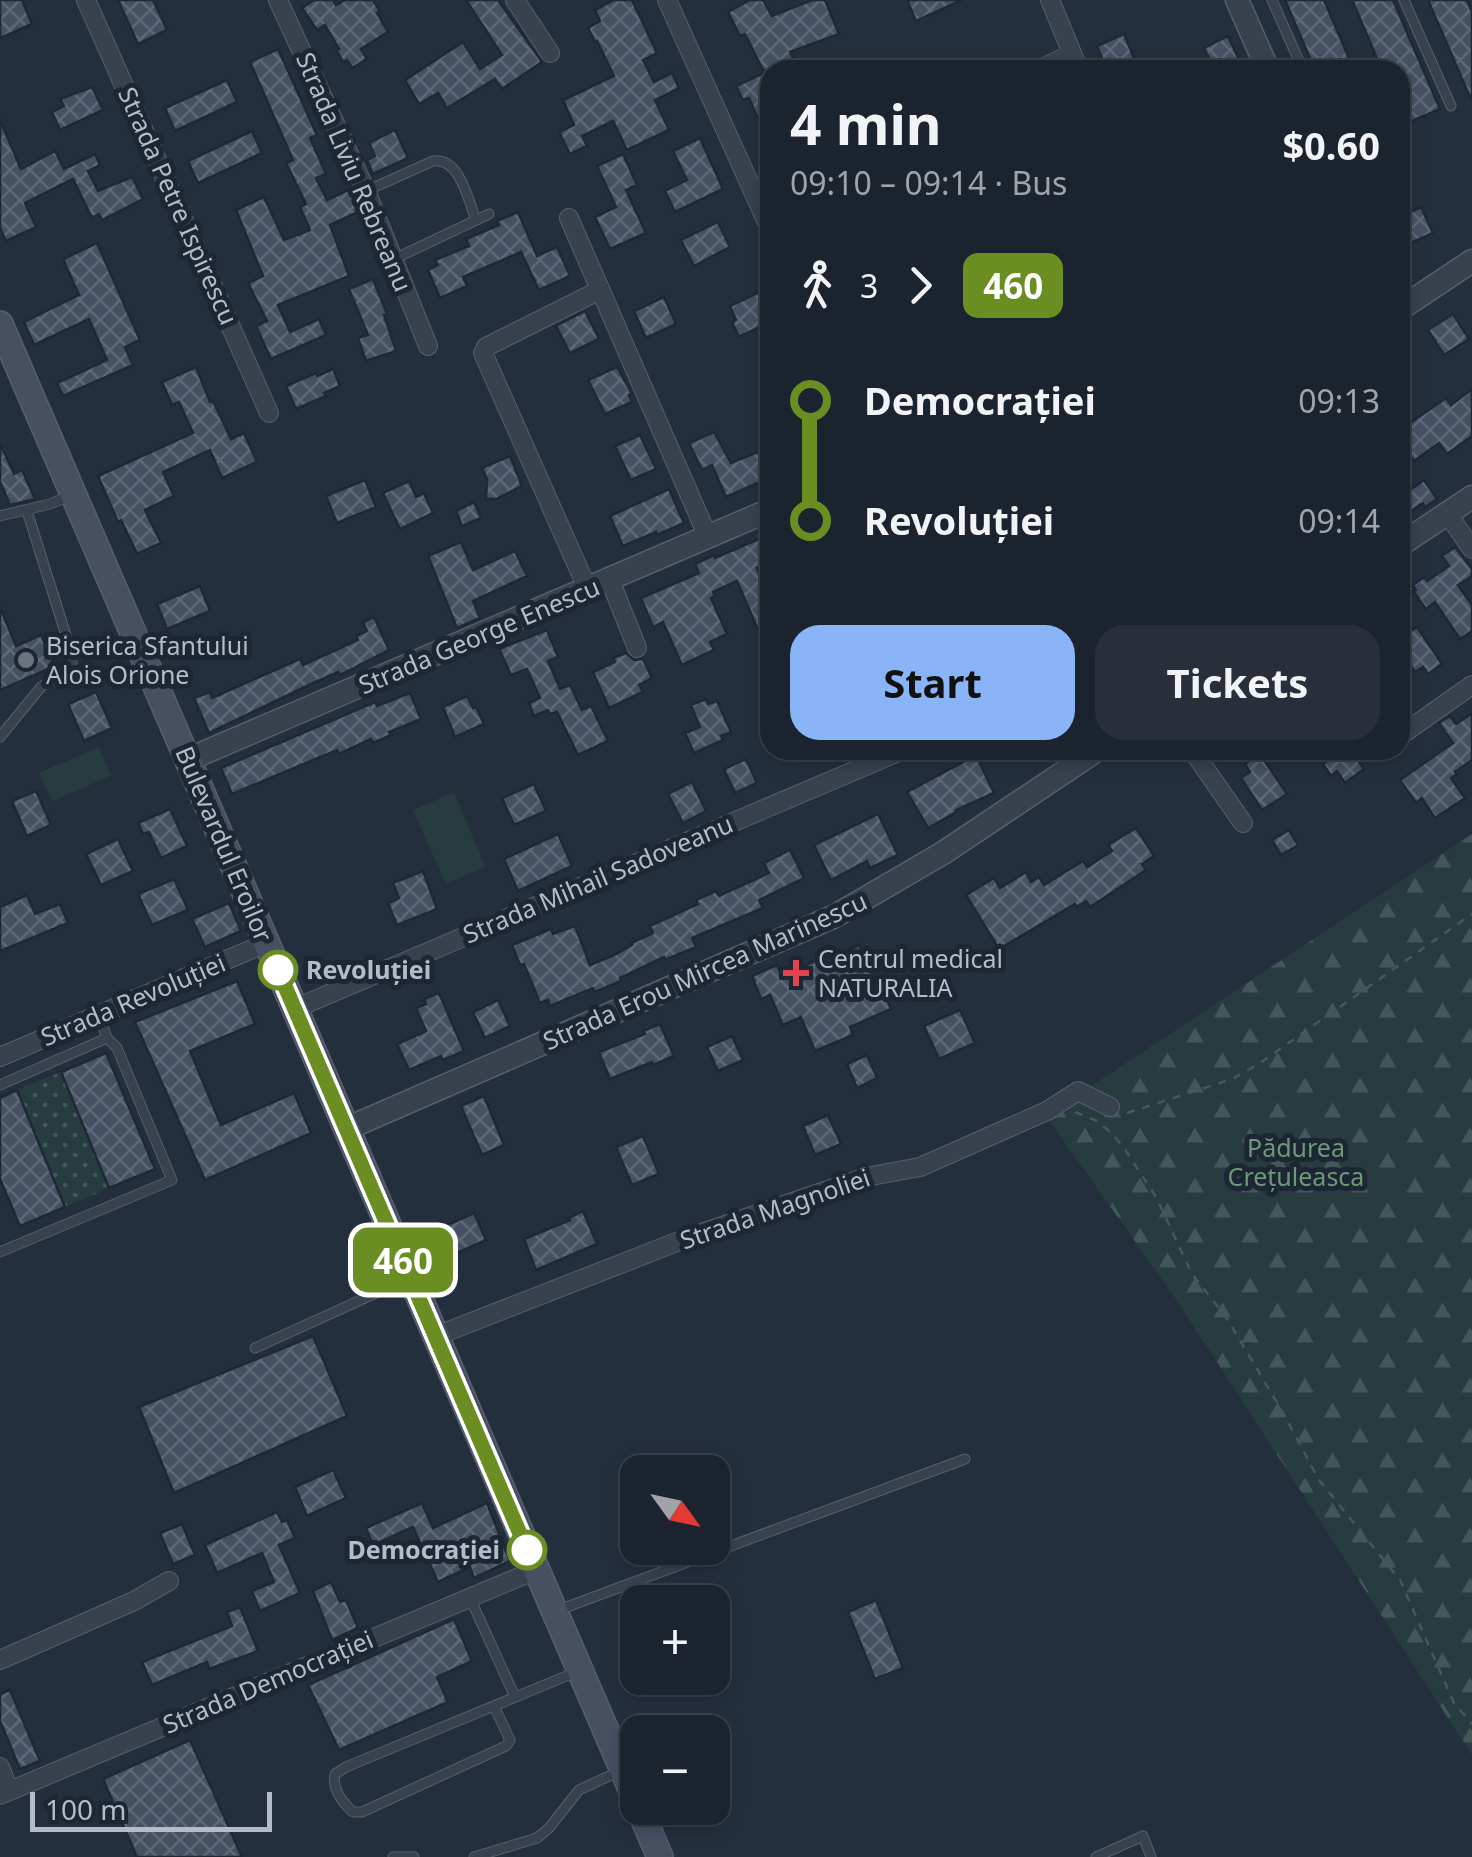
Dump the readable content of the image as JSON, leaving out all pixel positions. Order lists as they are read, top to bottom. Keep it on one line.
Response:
{"streets":{"main road":["Bulevardul Eroilor"],"street":["Strada Liviu Rebreanu","Strada Petre Ispirescu","Strada George Enescu","Strada Mihail Sadoveanu","Strada Erou Mircea Marinescu","Strada Revoluției","Strada Magnoliei","Strada Democrației"]},"crossings":[["Strada George Enescu","Bulevardul Eroilor"],["Bulevardul Eroilor","Strada Mihail Sadoveanu"],["Bulevardul Eroilor","Strada Erou Mircea Marinescu"],["Bulevardul Eroilor","Strada Revoluției"],["Bulevardul Eroilor","Strada Magnoliei"],["Bulevardul Eroilor","Strada Democrației"]],"parks":["Pădurea Crețuleasca"],"places":{"other":["Biserica Sfantului Alois Orione","Revoluției","Democrației"],"health":["Centrul medical NATURALIA"]},"lines":["bus line 460"],"scale_bar":"100 m","north":"bottom right","page":{"on_map":"460","heading":["4 min","09:10 – 09:14 · Bus","$0.60"],"legs":["3","460"],"list":[{"name":"Democrației","value":"09:13"},{"name":"Revoluției","value":"09:14"}],"buttons":["Start","Tickets"],"map_buttons":["+","−"],"scale":"100 m"}}
